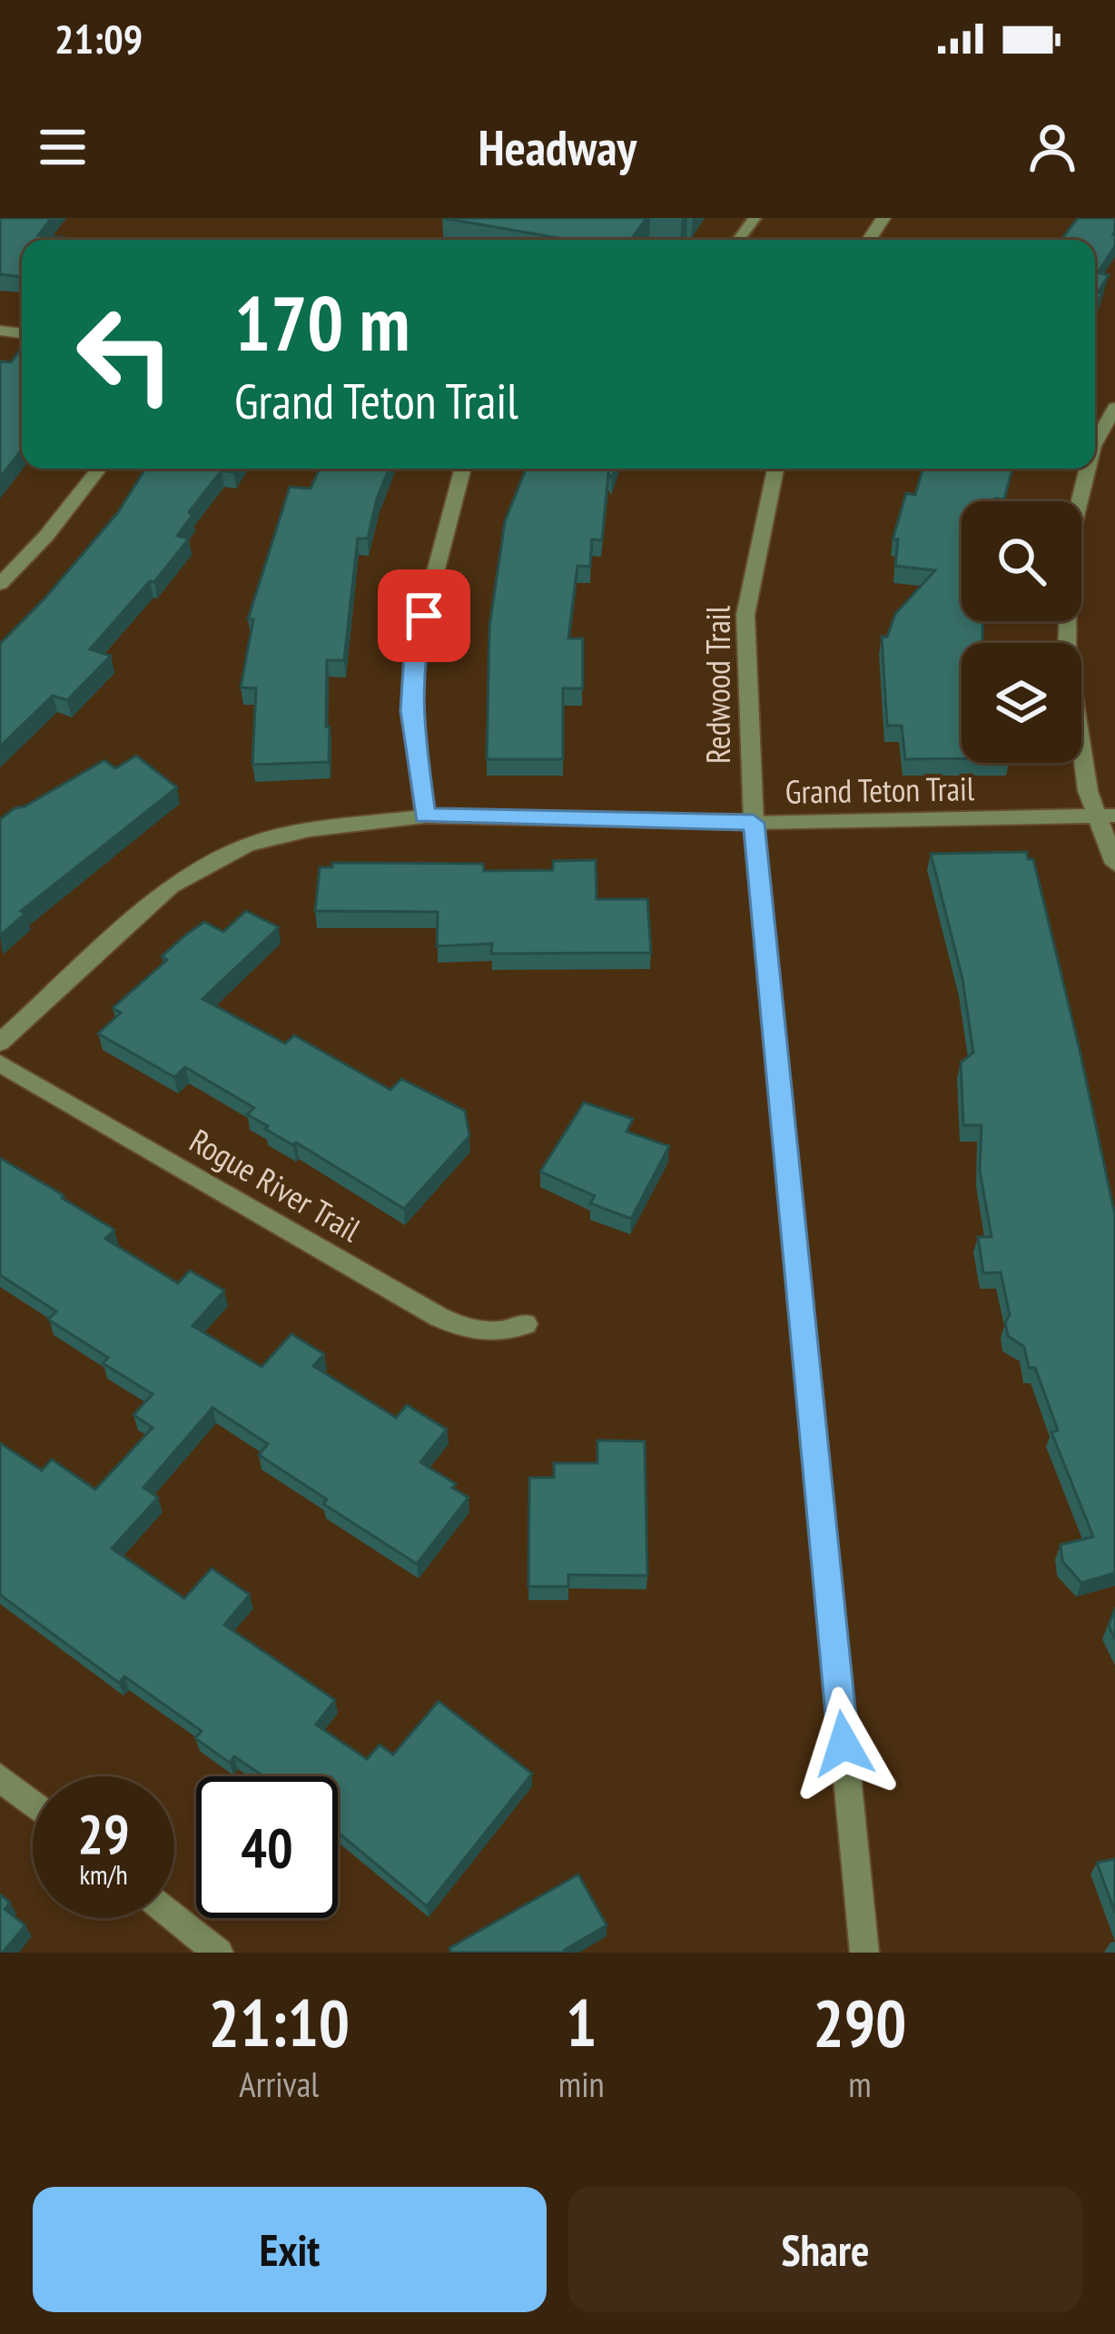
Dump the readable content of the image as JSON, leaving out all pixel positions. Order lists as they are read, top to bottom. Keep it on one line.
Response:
{"streets":{"street":["Redwood Trail","Grand Teton Trail","Rogue River Trail"]},"crossings":[["Redwood Trail","Grand Teton Trail"]],"page":{"status":"21:09","header":"Headway","turn":["170 m","Grand Teton Trail"],"speed":"29 km/h","limit":"40","eta":["21:10","Arrival","1","min","290","m"],"buttons":["Exit","Share"]}}
